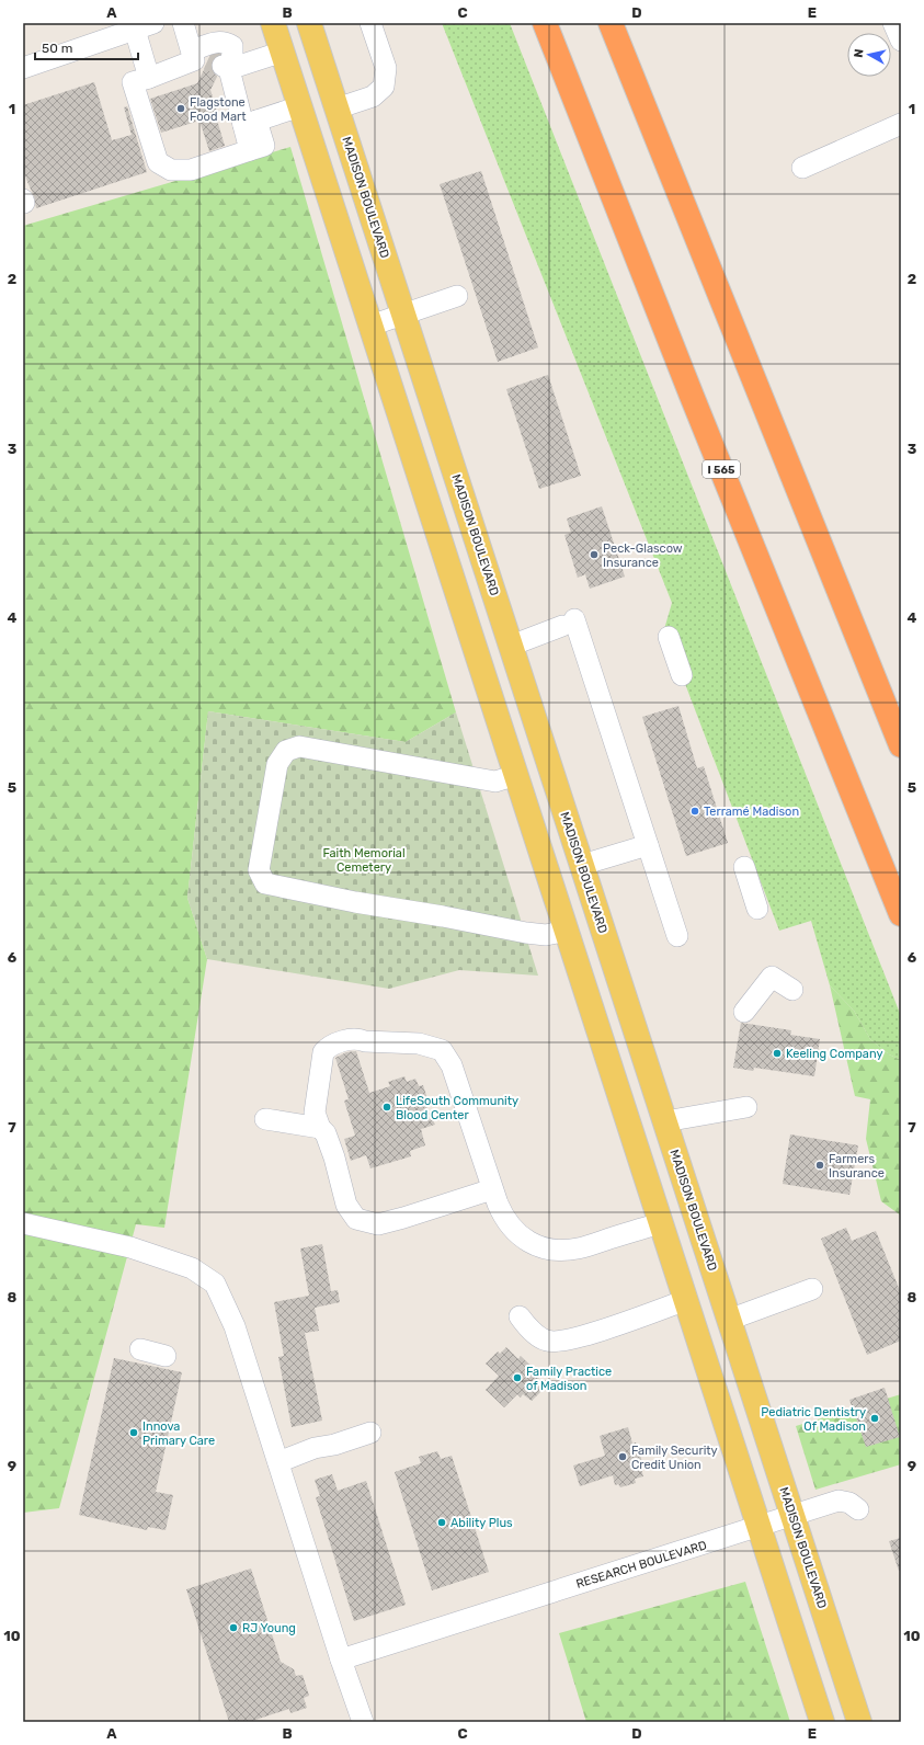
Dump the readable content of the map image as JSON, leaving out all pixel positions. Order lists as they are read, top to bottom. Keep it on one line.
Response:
{"streets":{"highway":["I 565"],"main road":["MADISON BOULEVARD"],"street":["RESEARCH BOULEVARD"]},"crossings":[["MADISON BOULEVARD","RESEARCH BOULEVARD"]],"parks":["Faith Memorial Cemetery"],"places":["Flagstone Food Mart","Peck-Glascow Insurance","Terramé Madison","Keeling Company","LifeSouth Community Blood Center","Farmers Insurance","Family Practice of Madison","Pediatric Dentistry Of Madison","Innova Primary Care","Family Security Credit Union","Ability Plus","RJ Young"],"scale_bar":"50 m","north":"left","grid":{"columns":["A","B","C","D","E"],"rows":["1","2","3","4","5","6","7","8","9","10"]}}
